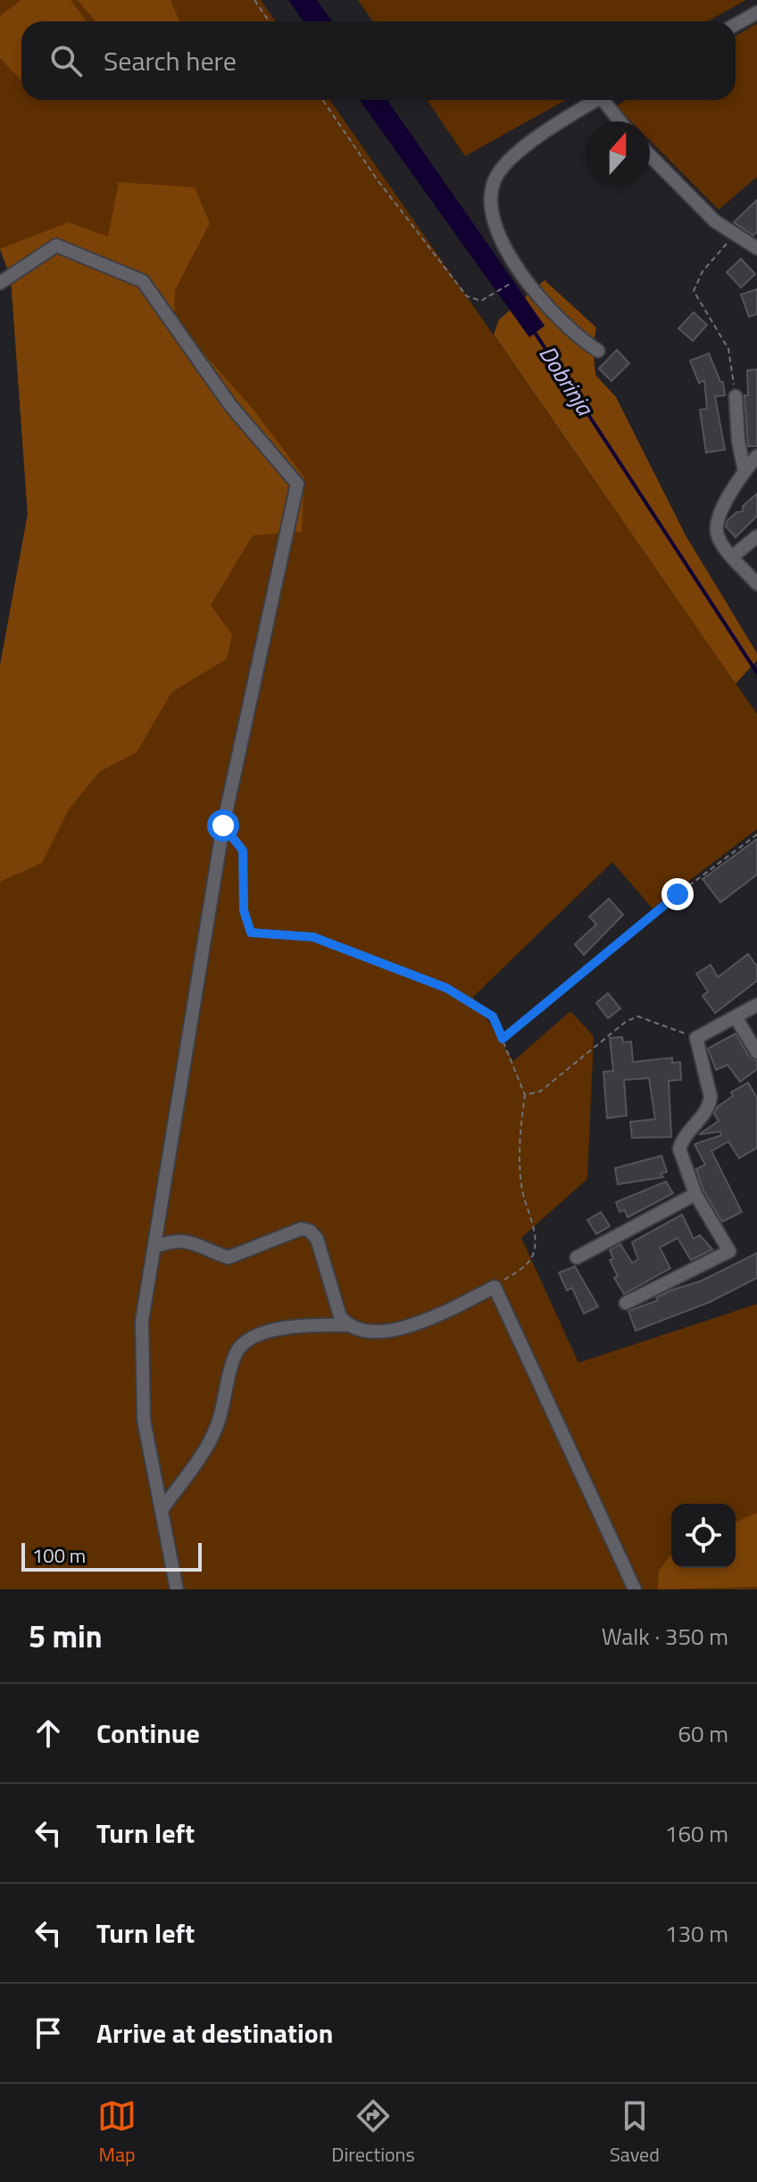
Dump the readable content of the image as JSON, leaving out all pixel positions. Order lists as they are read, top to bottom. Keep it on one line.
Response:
{"water":["Dobrinja"],"scale_bar":"100 m","north":"top","page":{"search":"Search here","scale":"100 m","heading":["5 min","Walk · 350 m"],"list":[["Continue","60 m"],["Turn left","160 m"],["Turn left","130 m"],"Arrive at destination"],"nav":["Map","Directions","Saved"]}}
